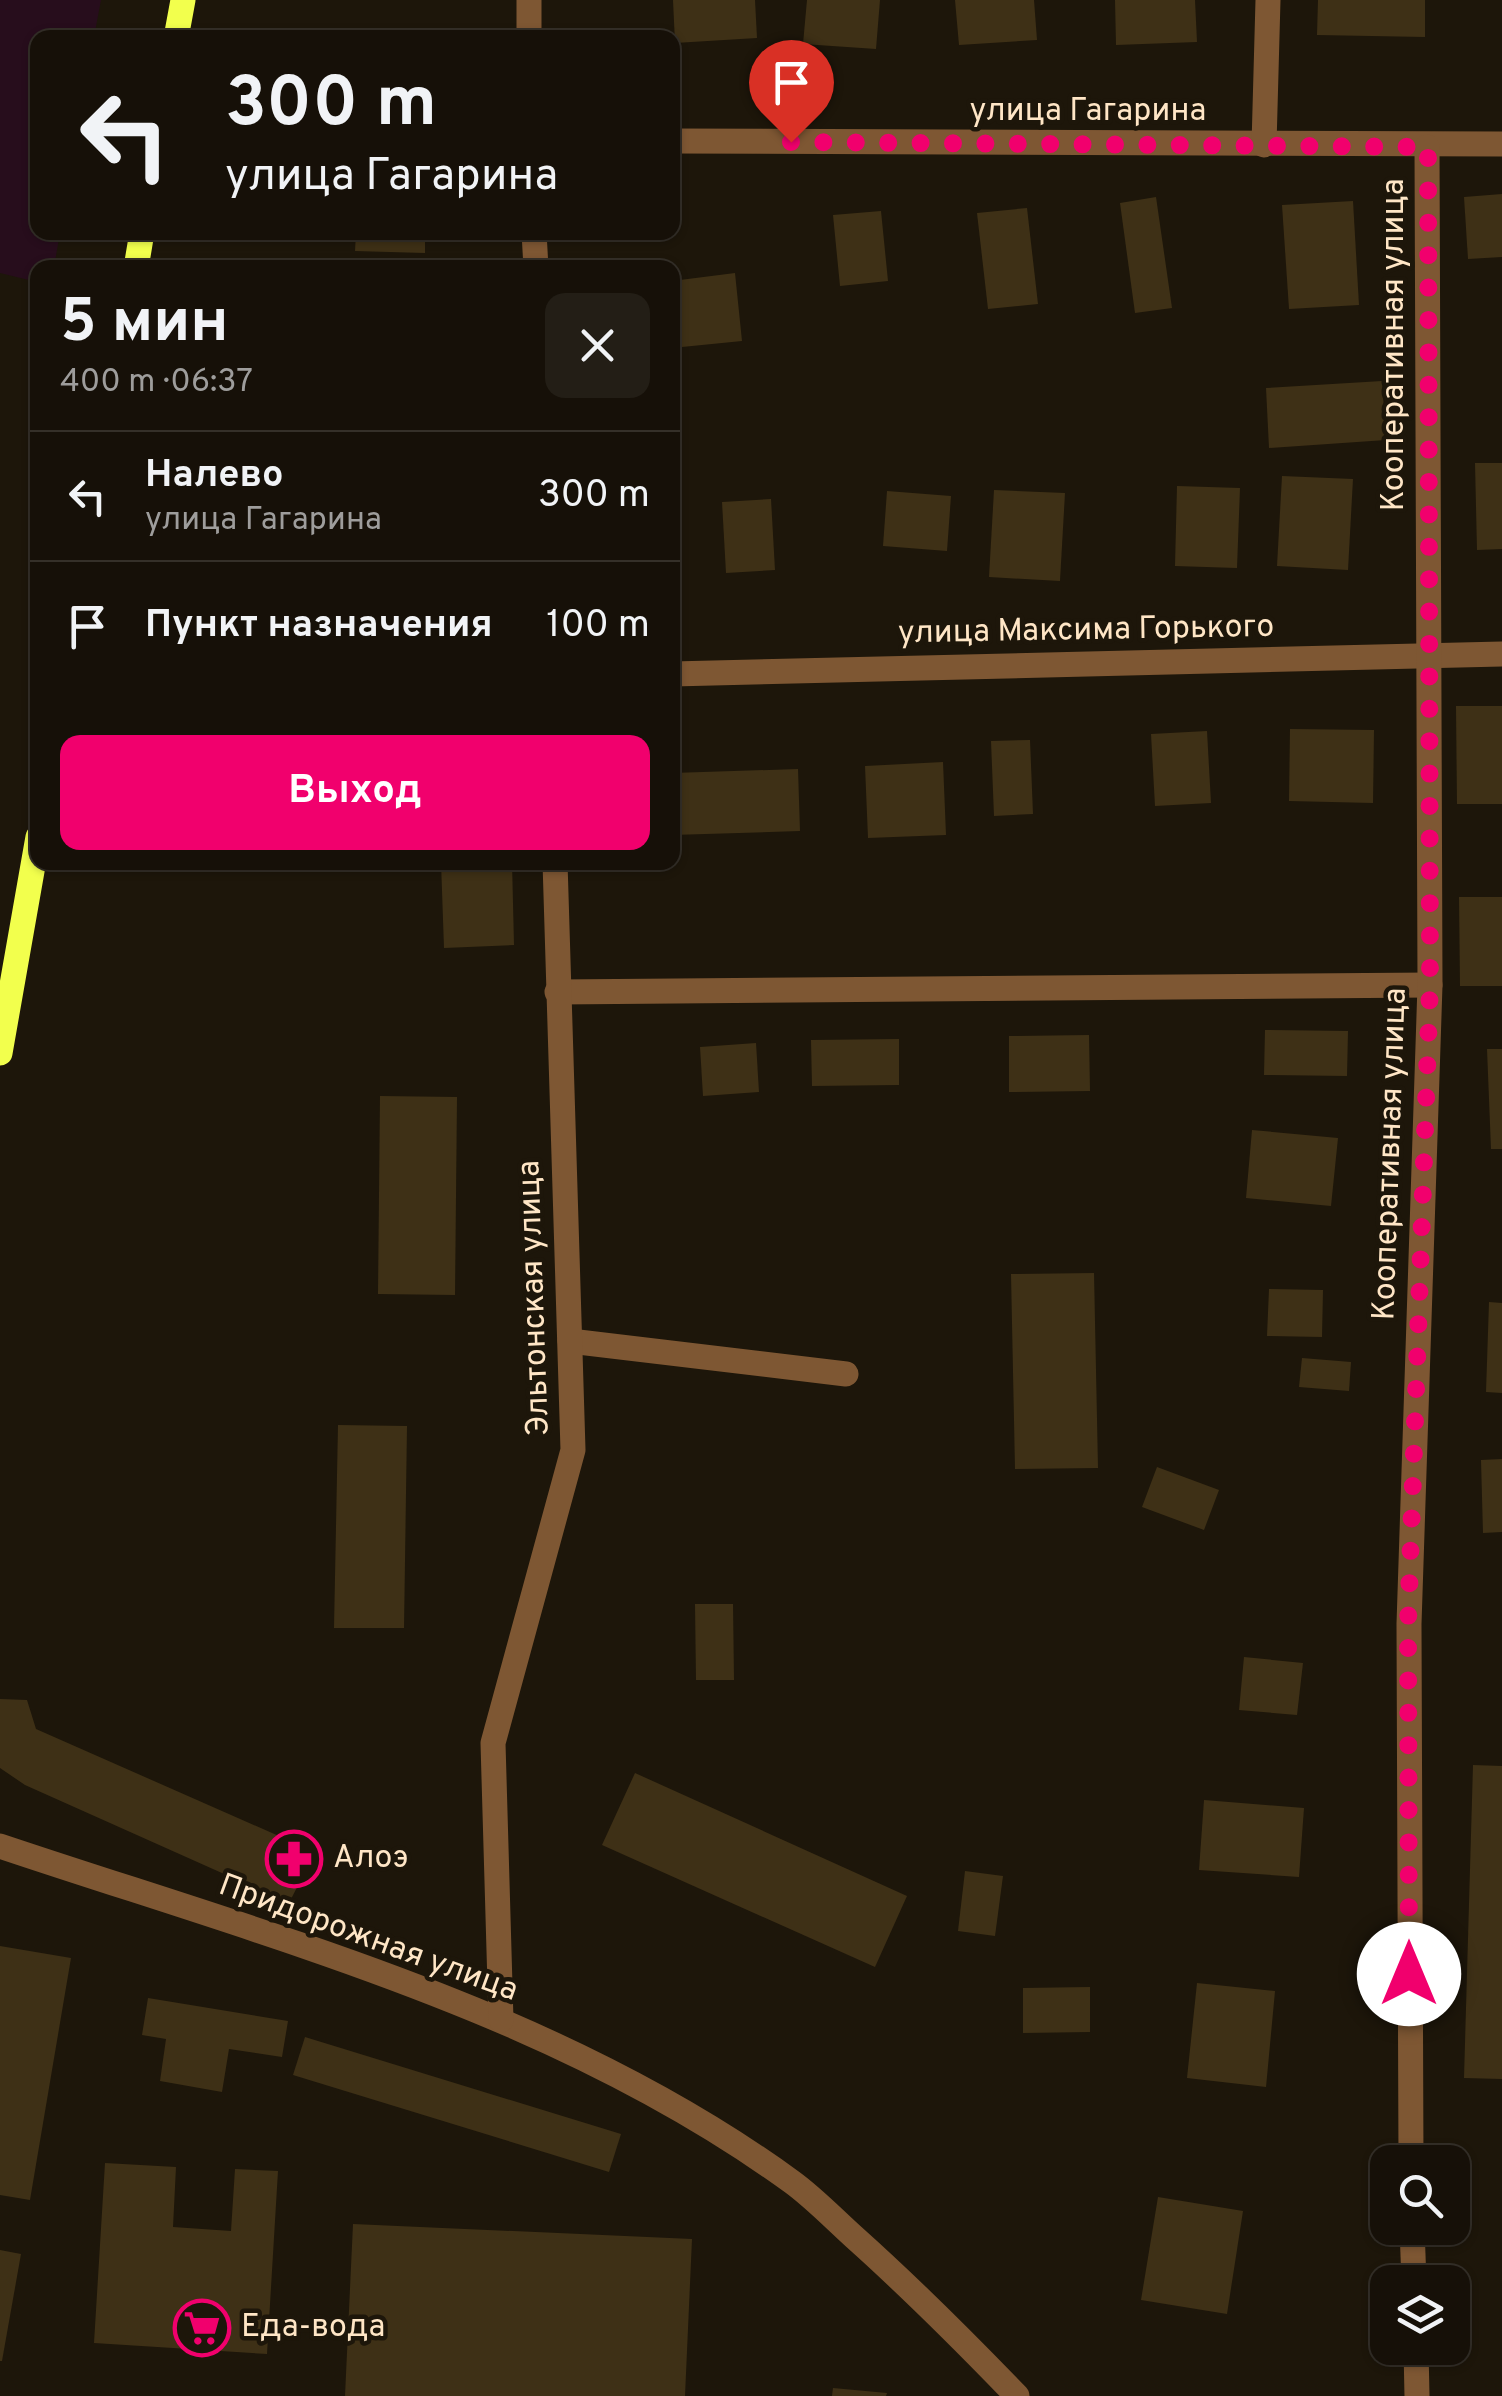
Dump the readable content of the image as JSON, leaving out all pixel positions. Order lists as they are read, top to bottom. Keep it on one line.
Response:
{"streets":{"street":["улица Гагарина","Кооперативная улица","улица Максима Горького","Эльтонская улица","Придорожная улица"]},"crossings":[["улица Гагарина","Кооперативная улица"],["Кооперативная улица","улица Максима Горького"],["Эльтонская улица","Придорожная улица"]],"places":{"pharmacy":["Алоэ"],"supermarket":["Еда-вода"]},"page":{"turn":["300 m","улица Гагарина"],"heading":["5 мин","400 m · 06:37"],"list":[{"name":"Налево","note":"улица Гагарина","value":"300 m"},{"name":"Пункт назначения","value":"100 m"}],"buttons":"Выход"}}
